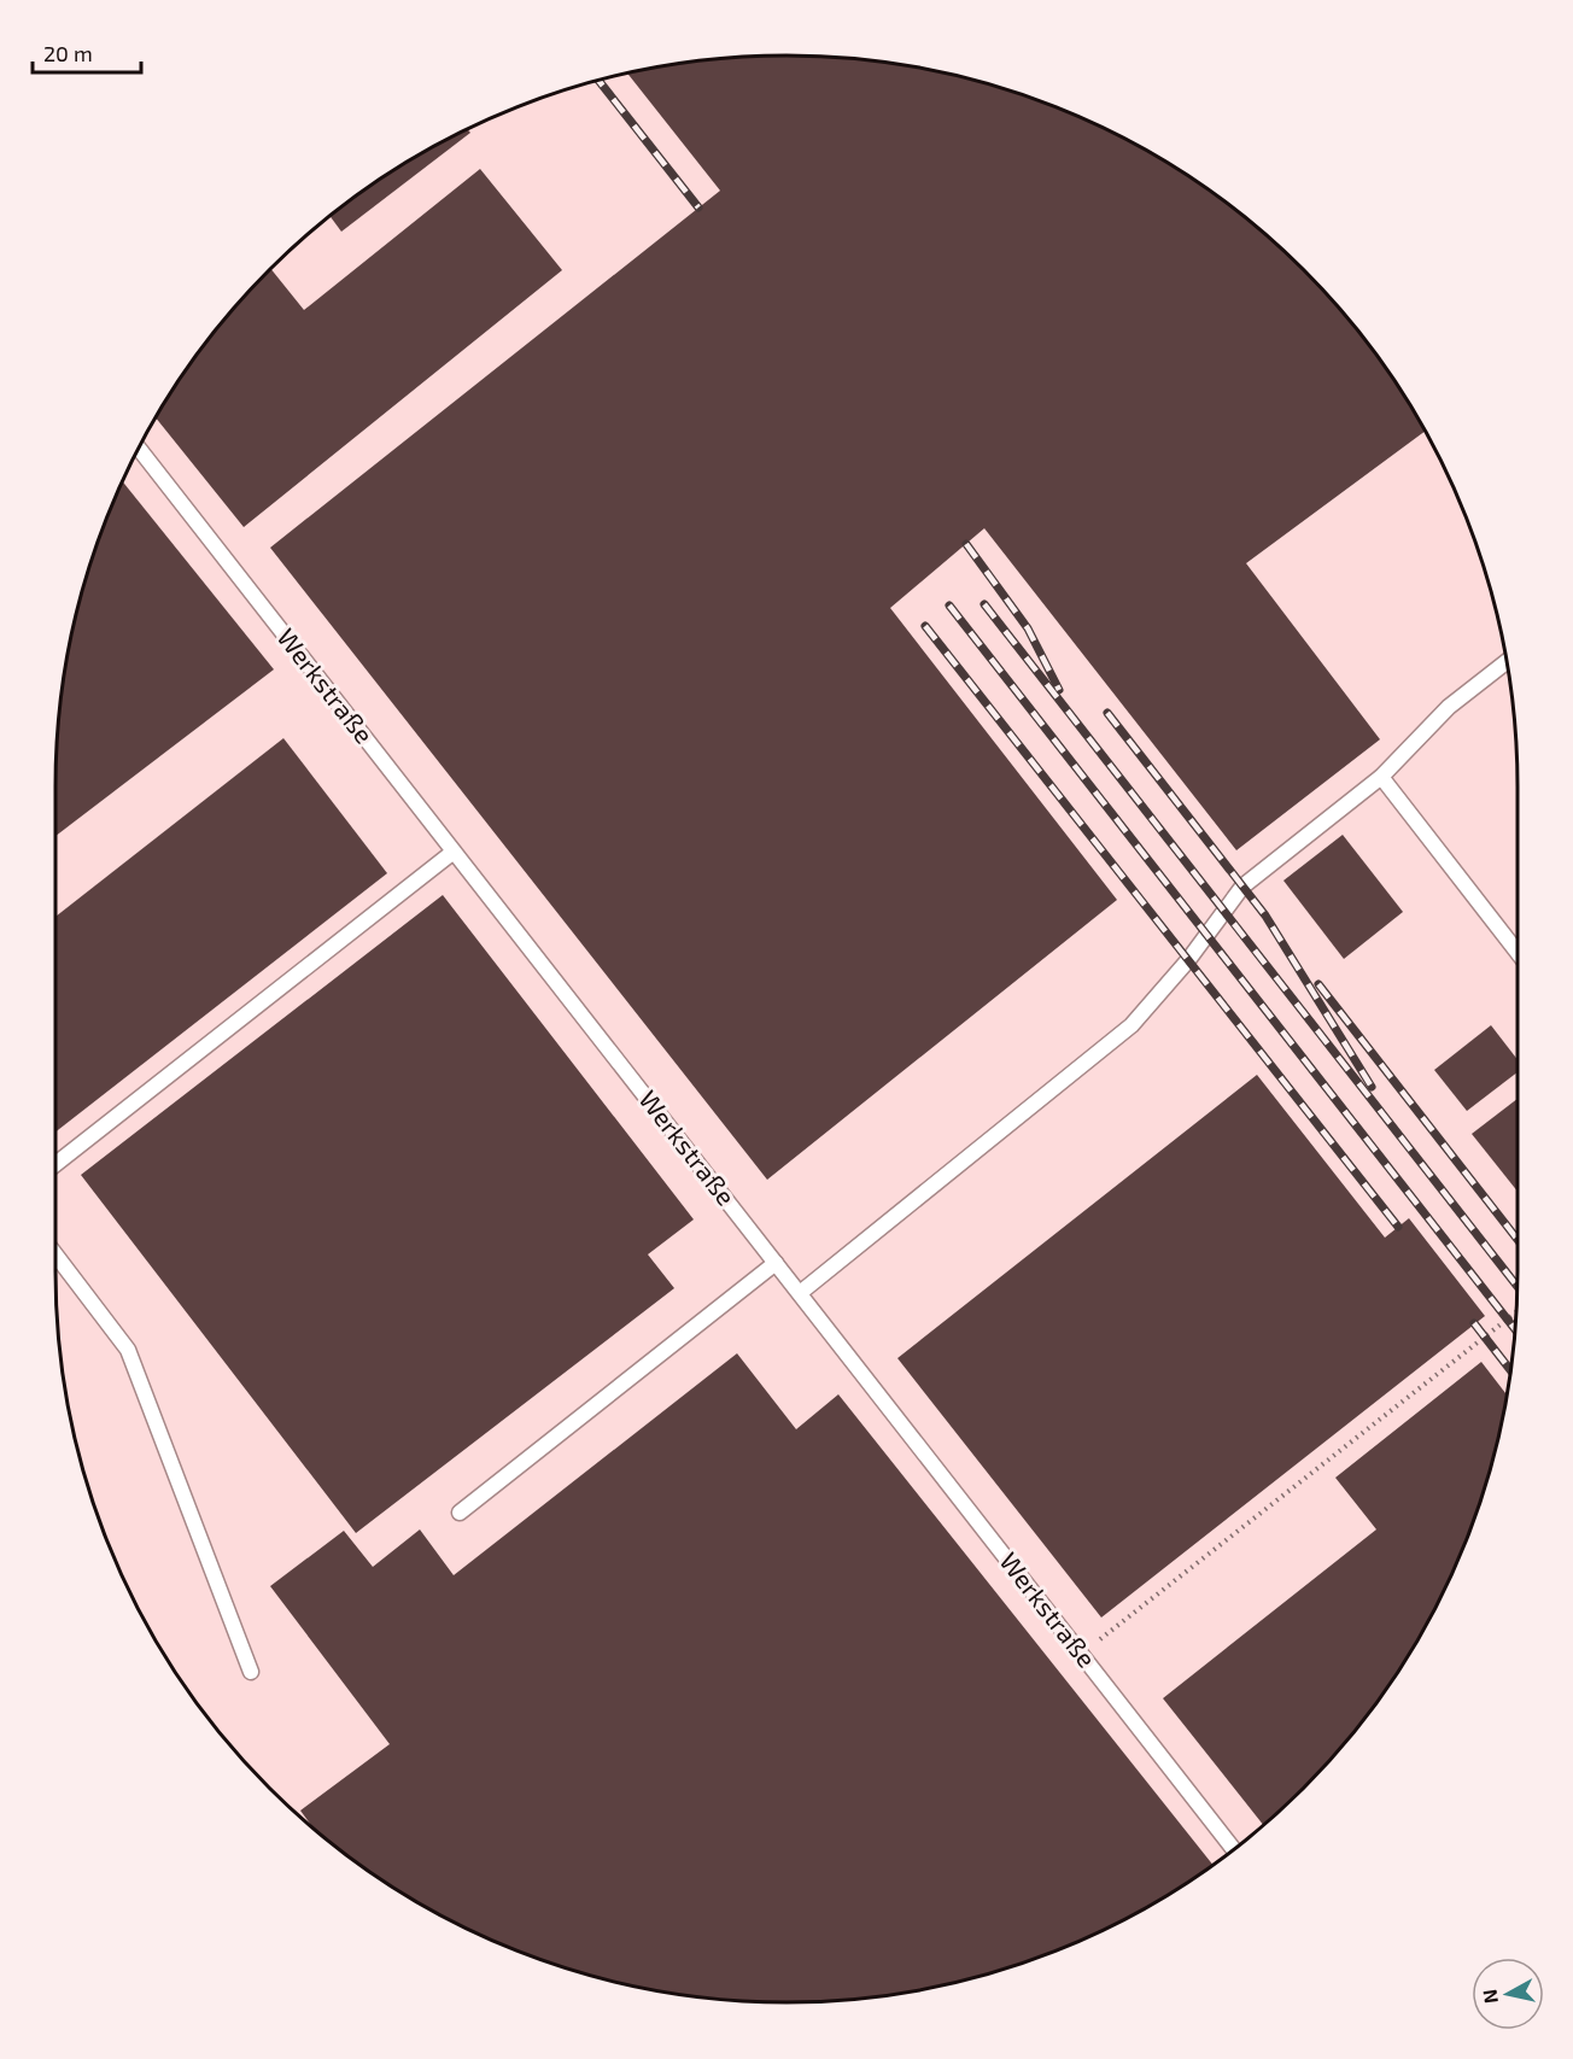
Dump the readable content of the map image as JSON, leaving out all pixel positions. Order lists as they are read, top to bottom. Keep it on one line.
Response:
{"streets":{"lane":["Werkstraße"]},"scale_bar":"20 m","north":"left"}
